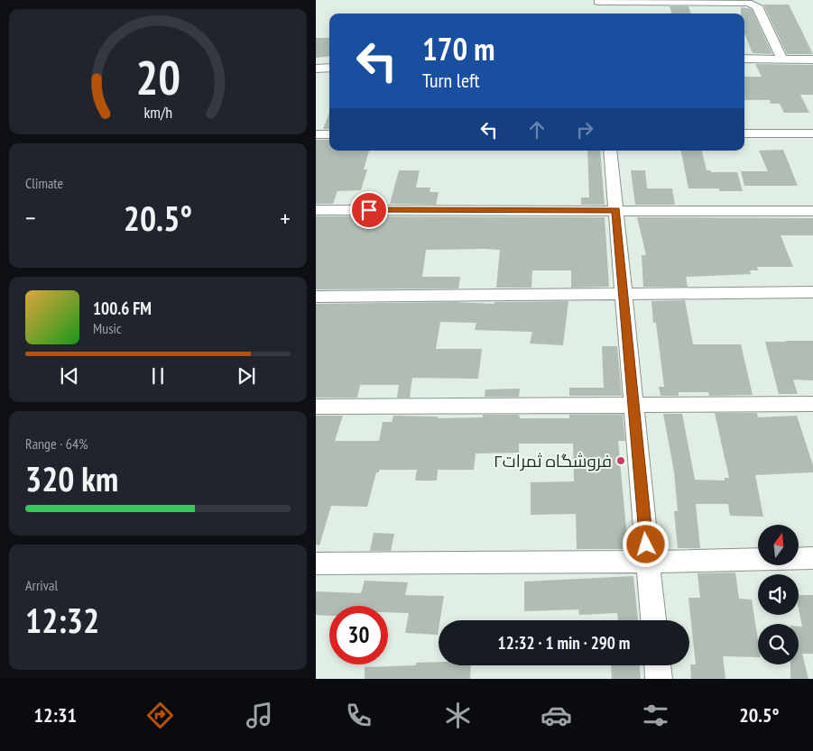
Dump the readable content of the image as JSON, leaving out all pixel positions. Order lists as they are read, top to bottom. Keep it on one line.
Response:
{"places":["فروشگاه ثمرات٢"],"north":"top","page":{"turn":["170 m","Turn left"],"tile":["Climate",["Range · 64%","320 km"],["Arrival","12:32"]],"heat":["−","20.5°","+"],"song":["100.6 FM","Music"],"limit":"30","trip":"12:32 · 1 min · 290 m","tabs":["12:31","20.5°"],"gauge":["20","km/h"]}}
